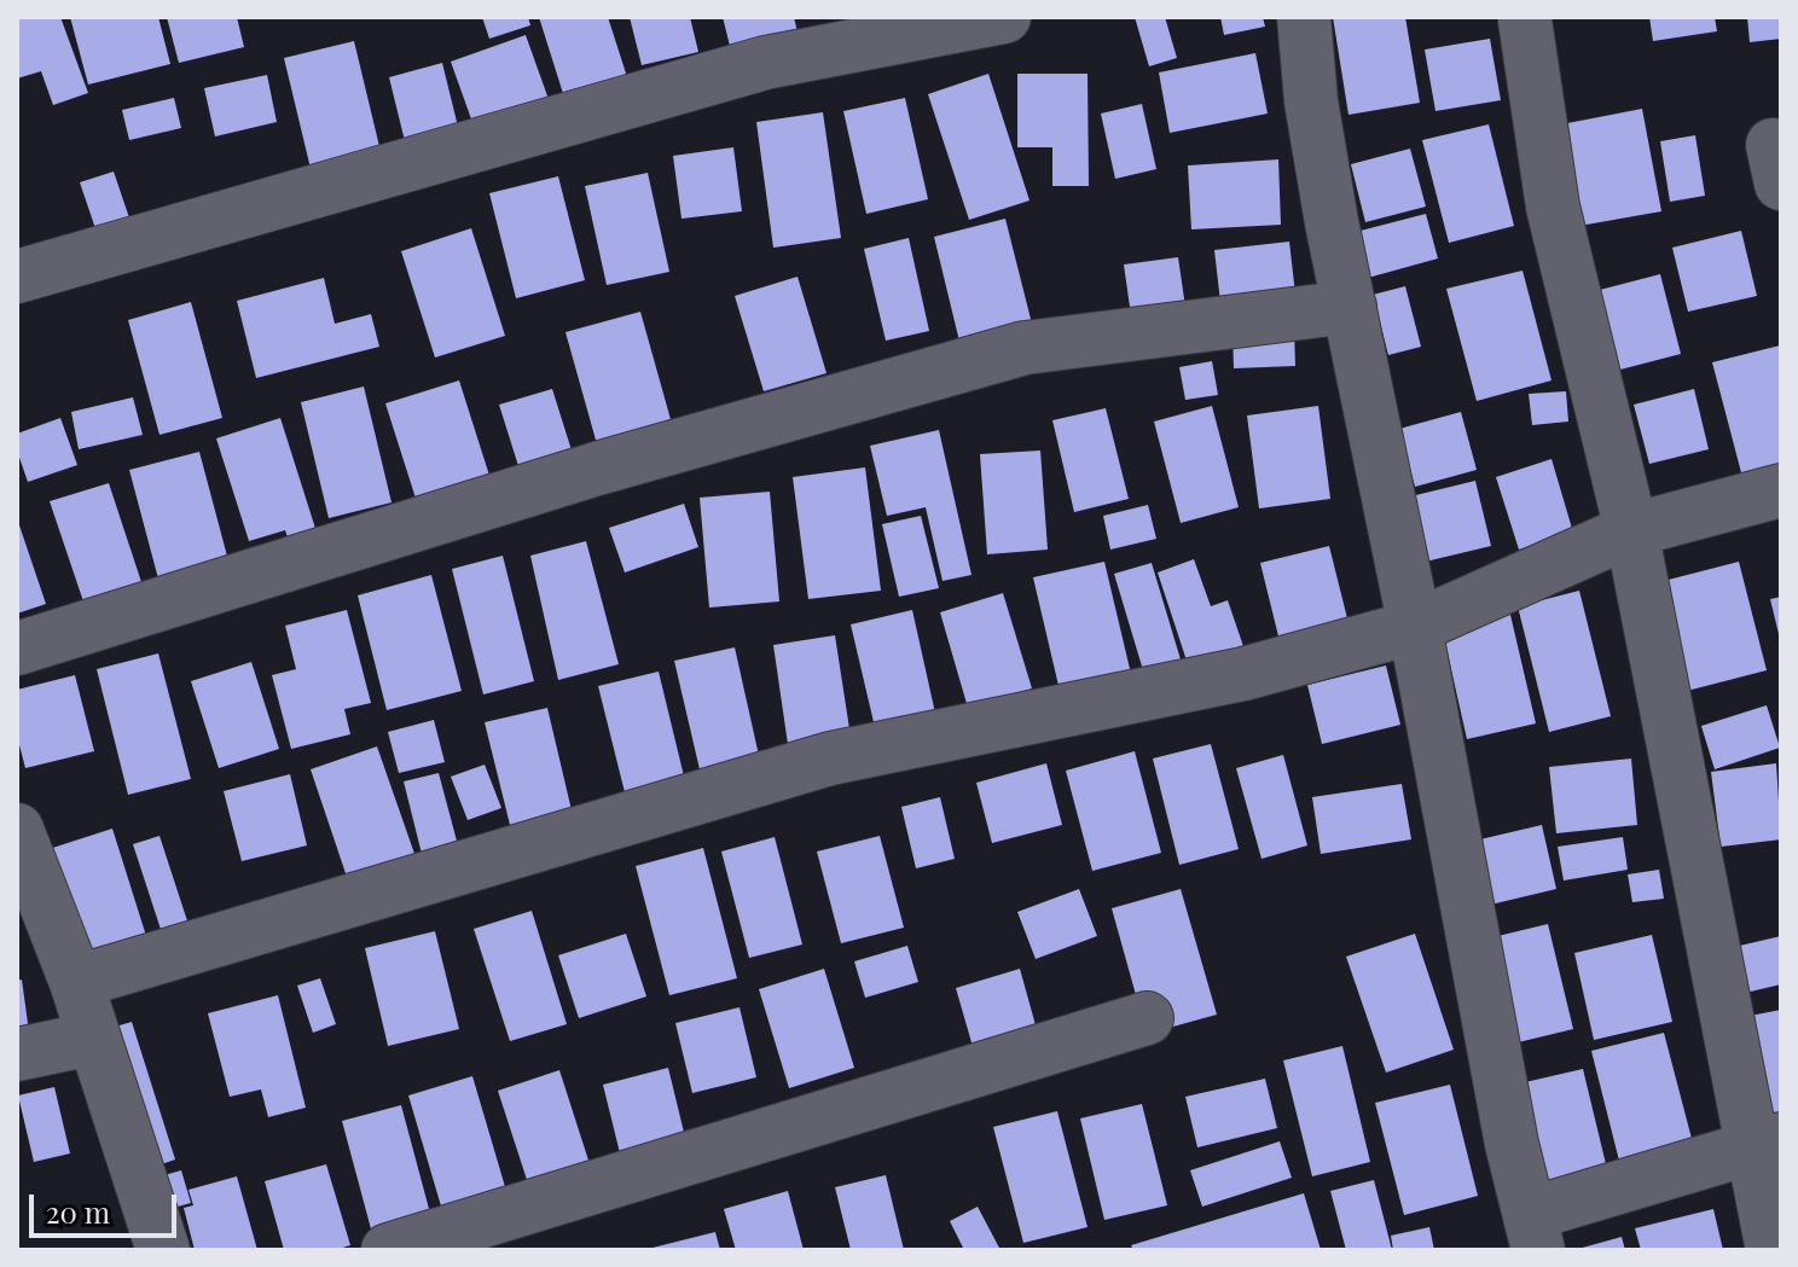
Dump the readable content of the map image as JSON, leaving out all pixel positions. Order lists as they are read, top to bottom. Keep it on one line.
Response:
{"scale_bar":"20 m"}
